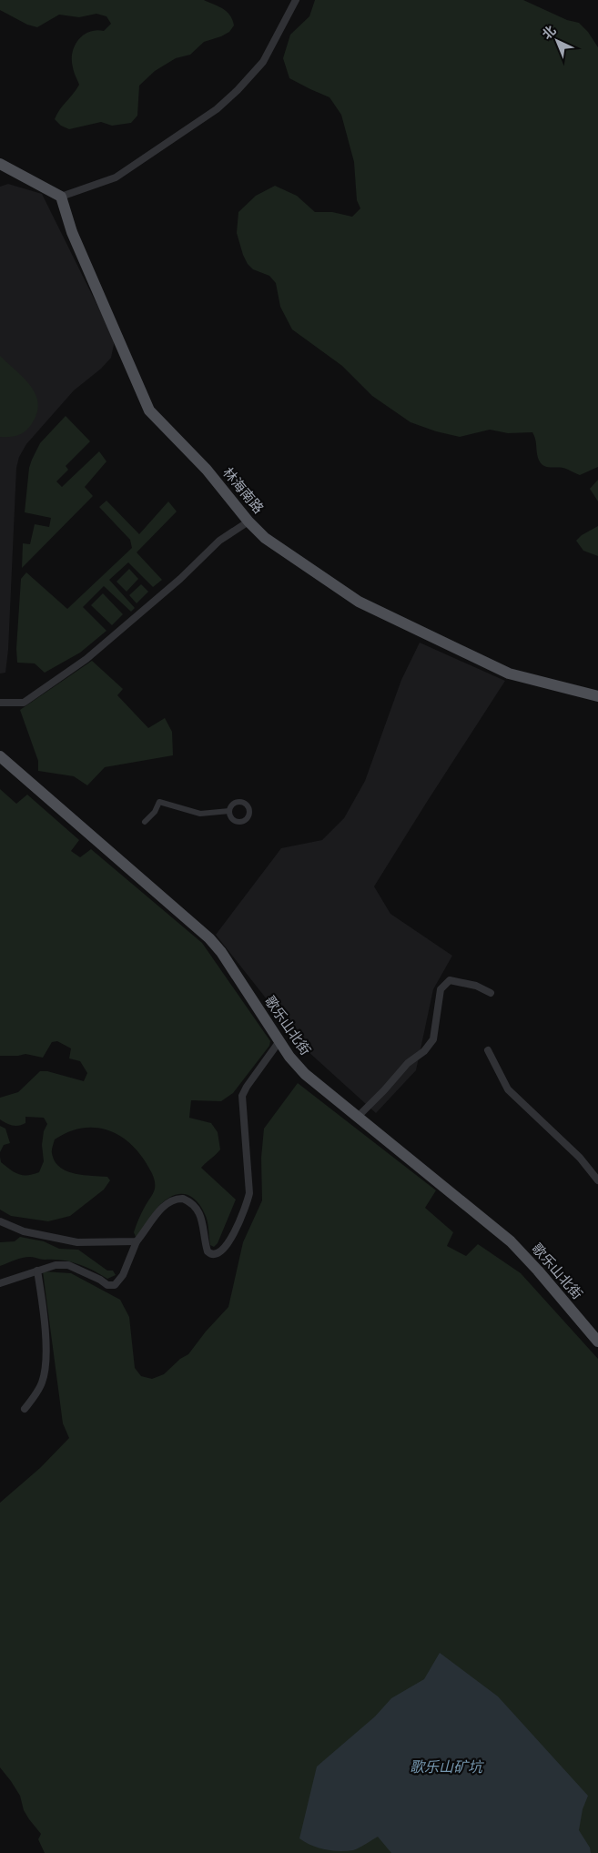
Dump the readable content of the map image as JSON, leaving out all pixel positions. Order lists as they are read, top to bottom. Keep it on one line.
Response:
{"streets":{"main road":["林海南路","歌乐山北街"]},"water":["歌乐山矿坑"],"north":"top left"}
